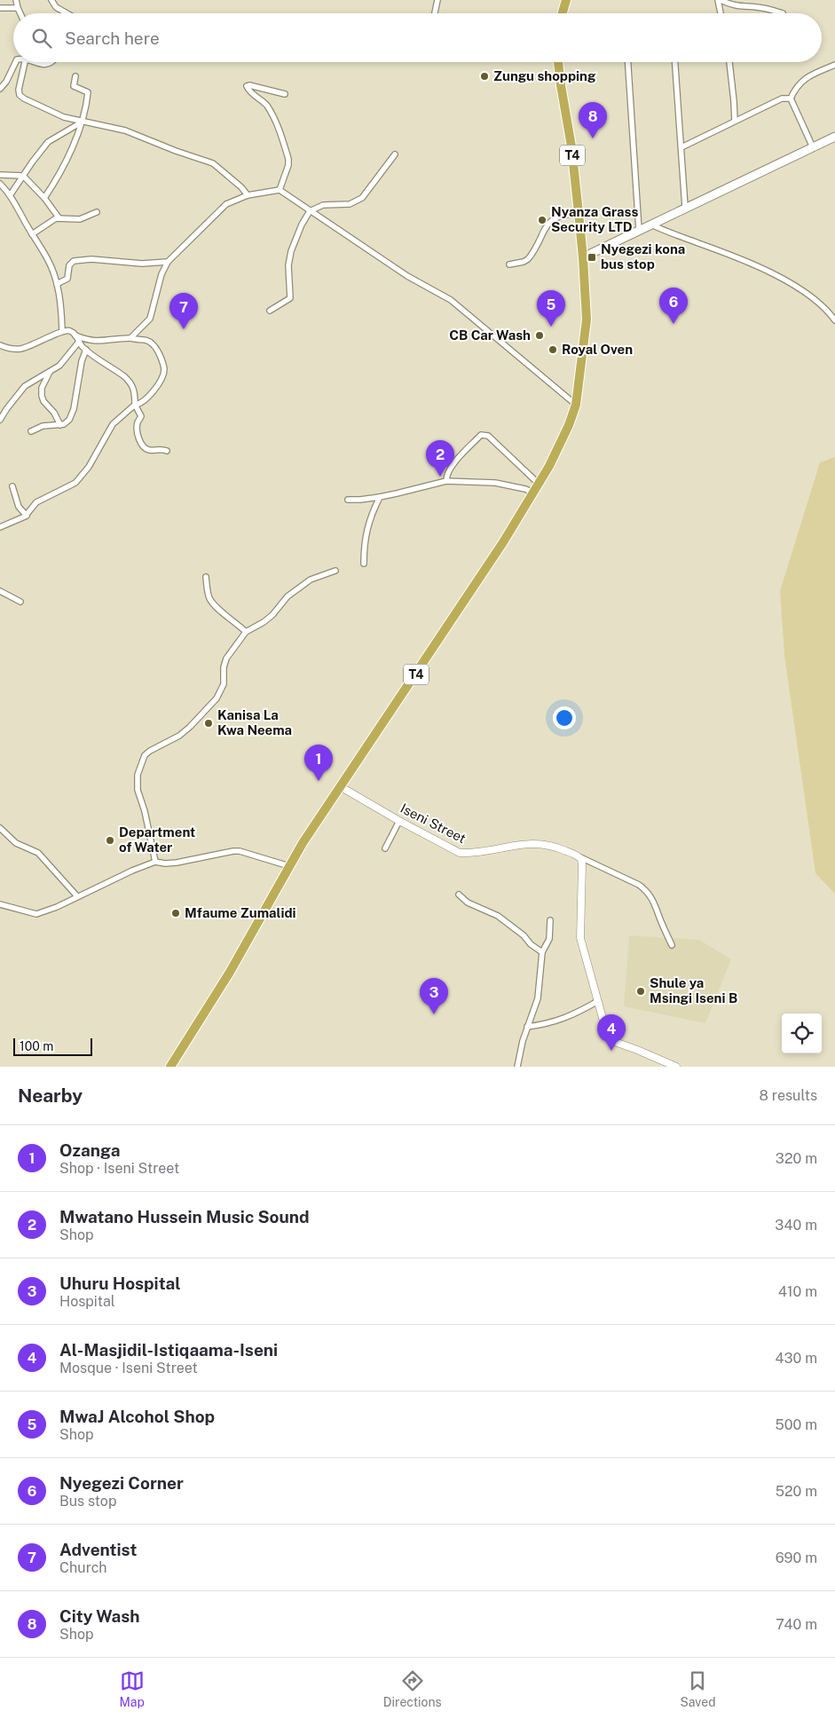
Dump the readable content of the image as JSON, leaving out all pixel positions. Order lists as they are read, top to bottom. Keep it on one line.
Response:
{"streets":{"highway":["T4"],"street":["Iseni Street"]},"crossings":[["T4","Iseni Street"]],"places":{"other":["Zungu shopping","Nyanza Grass Security LTD","CB Car Wash","Royal Oven","Kanisa La Kwa Neema","Department of Water","Mfaume Zumalidi","Shule ya Msingi Iseni B"],"transit":["Nyegezi kona bus stop"]},"scale_bar":"100 m","page":{"search":"Search here","pins":["8","6","5","7","2","1","3","4"],"scale":"100 m","heading":["Nearby","8 results"],"list":[{"mark":"1","name":"Ozanga","note":"Shop · Iseni Street","value":"320 m"},{"mark":"2","name":"Mwatano Hussein Music Sound","note":"Shop","value":"340 m"},{"mark":"3","name":"Uhuru Hospital","note":"Hospital","value":"410 m"},{"mark":"4","name":"Al-Masjidil-Istiqaama-Iseni","note":"Mosque · Iseni Street","value":"430 m"},{"mark":"5","name":"MwaJ Alcohol Shop","note":"Shop","value":"500 m"},{"mark":"6","name":"Nyegezi Corner","note":"Bus stop","value":"520 m"},{"mark":"7","name":"Adventist","note":"Church","value":"690 m"},{"mark":"8","name":"City Wash","note":"Shop","value":"740 m"}],"nav":["Map","Directions","Saved"]}}
